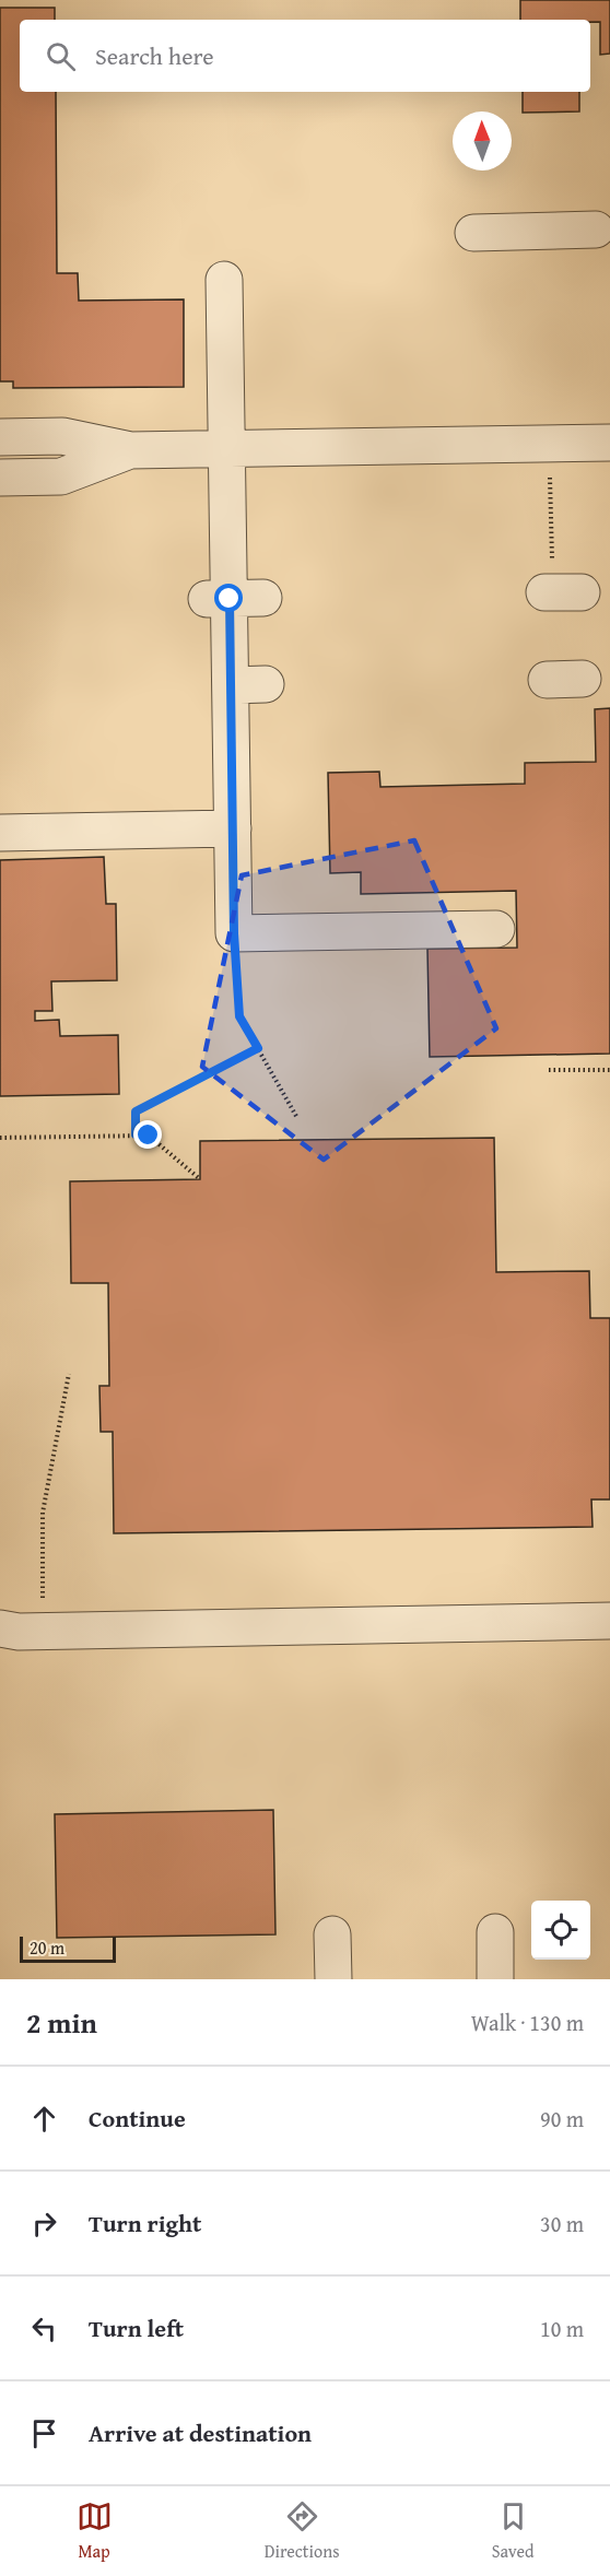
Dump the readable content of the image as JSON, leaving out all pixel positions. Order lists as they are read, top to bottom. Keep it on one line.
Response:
{"scale_bar":"20 m","north":"top","page":{"search":"Search here","scale":"20 m","heading":["2 min","Walk · 130 m"],"list":[["Continue","90 m"],["Turn right","30 m"],["Turn left","10 m"],"Arrive at destination"],"nav":["Map","Directions","Saved"]}}
